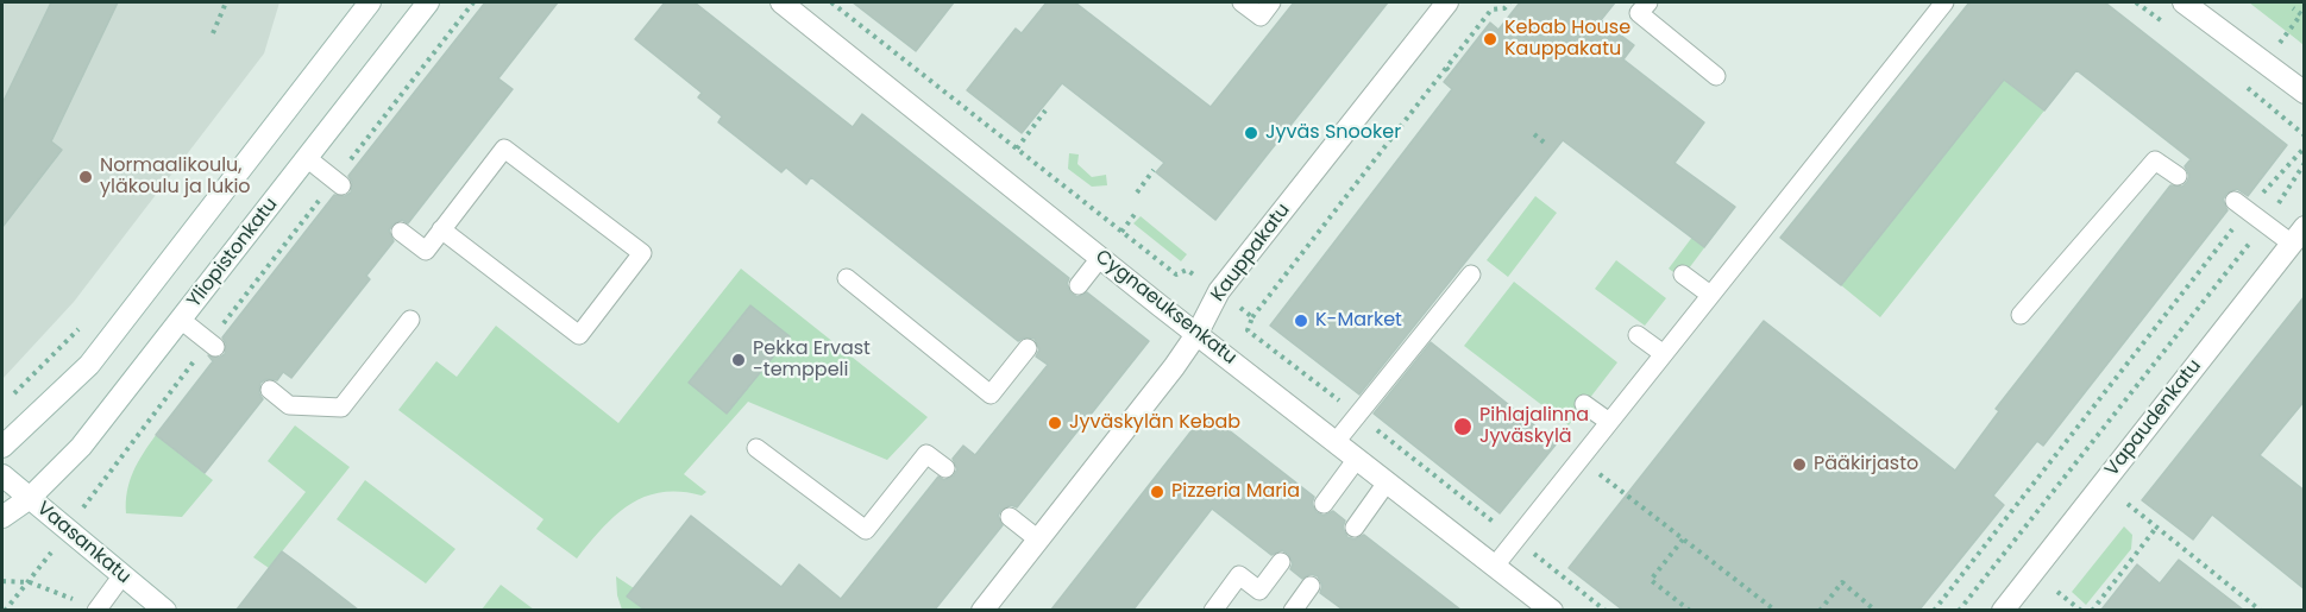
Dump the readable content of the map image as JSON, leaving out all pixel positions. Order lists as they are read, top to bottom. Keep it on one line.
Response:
{"streets":{"street":["Yliopistonkatu","Kauppakatu","Cygnaeuksenkatu","Vapaudenkatu","Vaasankatu"]},"crossings":[["Yliopistonkatu","Vaasankatu"],["Kauppakatu","Cygnaeuksenkatu"]],"places":["Kebab House Kauppakatu","Jyväs Snooker","Normaalikoulu, yläkoulu ja lukio","K-Market","Pekka Ervast -temppeli","Jyväskylän Kebab","Pihlajalinna Jyväskylä","Pääkirjasto","Pizzeria Maria"]}
